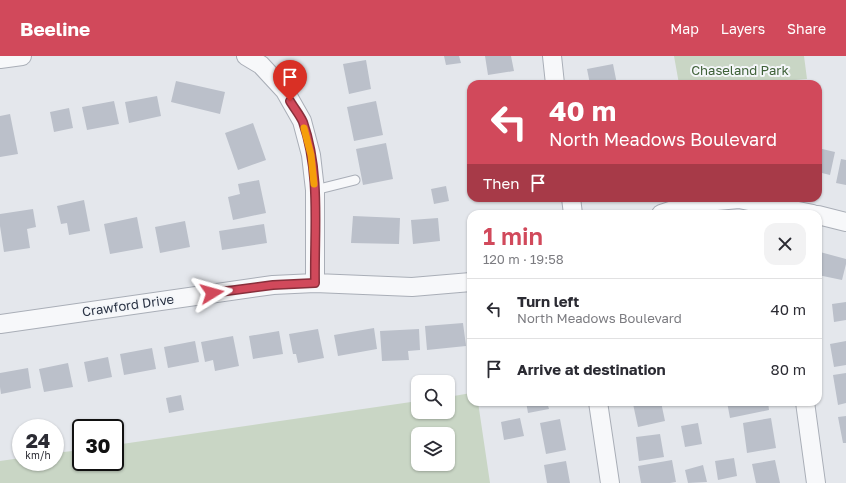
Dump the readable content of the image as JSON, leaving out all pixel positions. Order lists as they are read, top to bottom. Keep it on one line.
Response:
{"streets":{"street":["Crawford Drive"]},"parks":["Chaseland Park"],"page":{"header":"Beeline","nav":["Map","Layers","Share"],"turn":["40 m","North Meadows Boulevard"],"then":"Then","heading":["1 min","120 m · 19:58"],"list":[{"name":"Turn left","note":"North Meadows Boulevard","value":"40 m"},{"name":"Arrive at destination","value":"80 m"}],"speed":"24 km/h","limit":"30"}}
